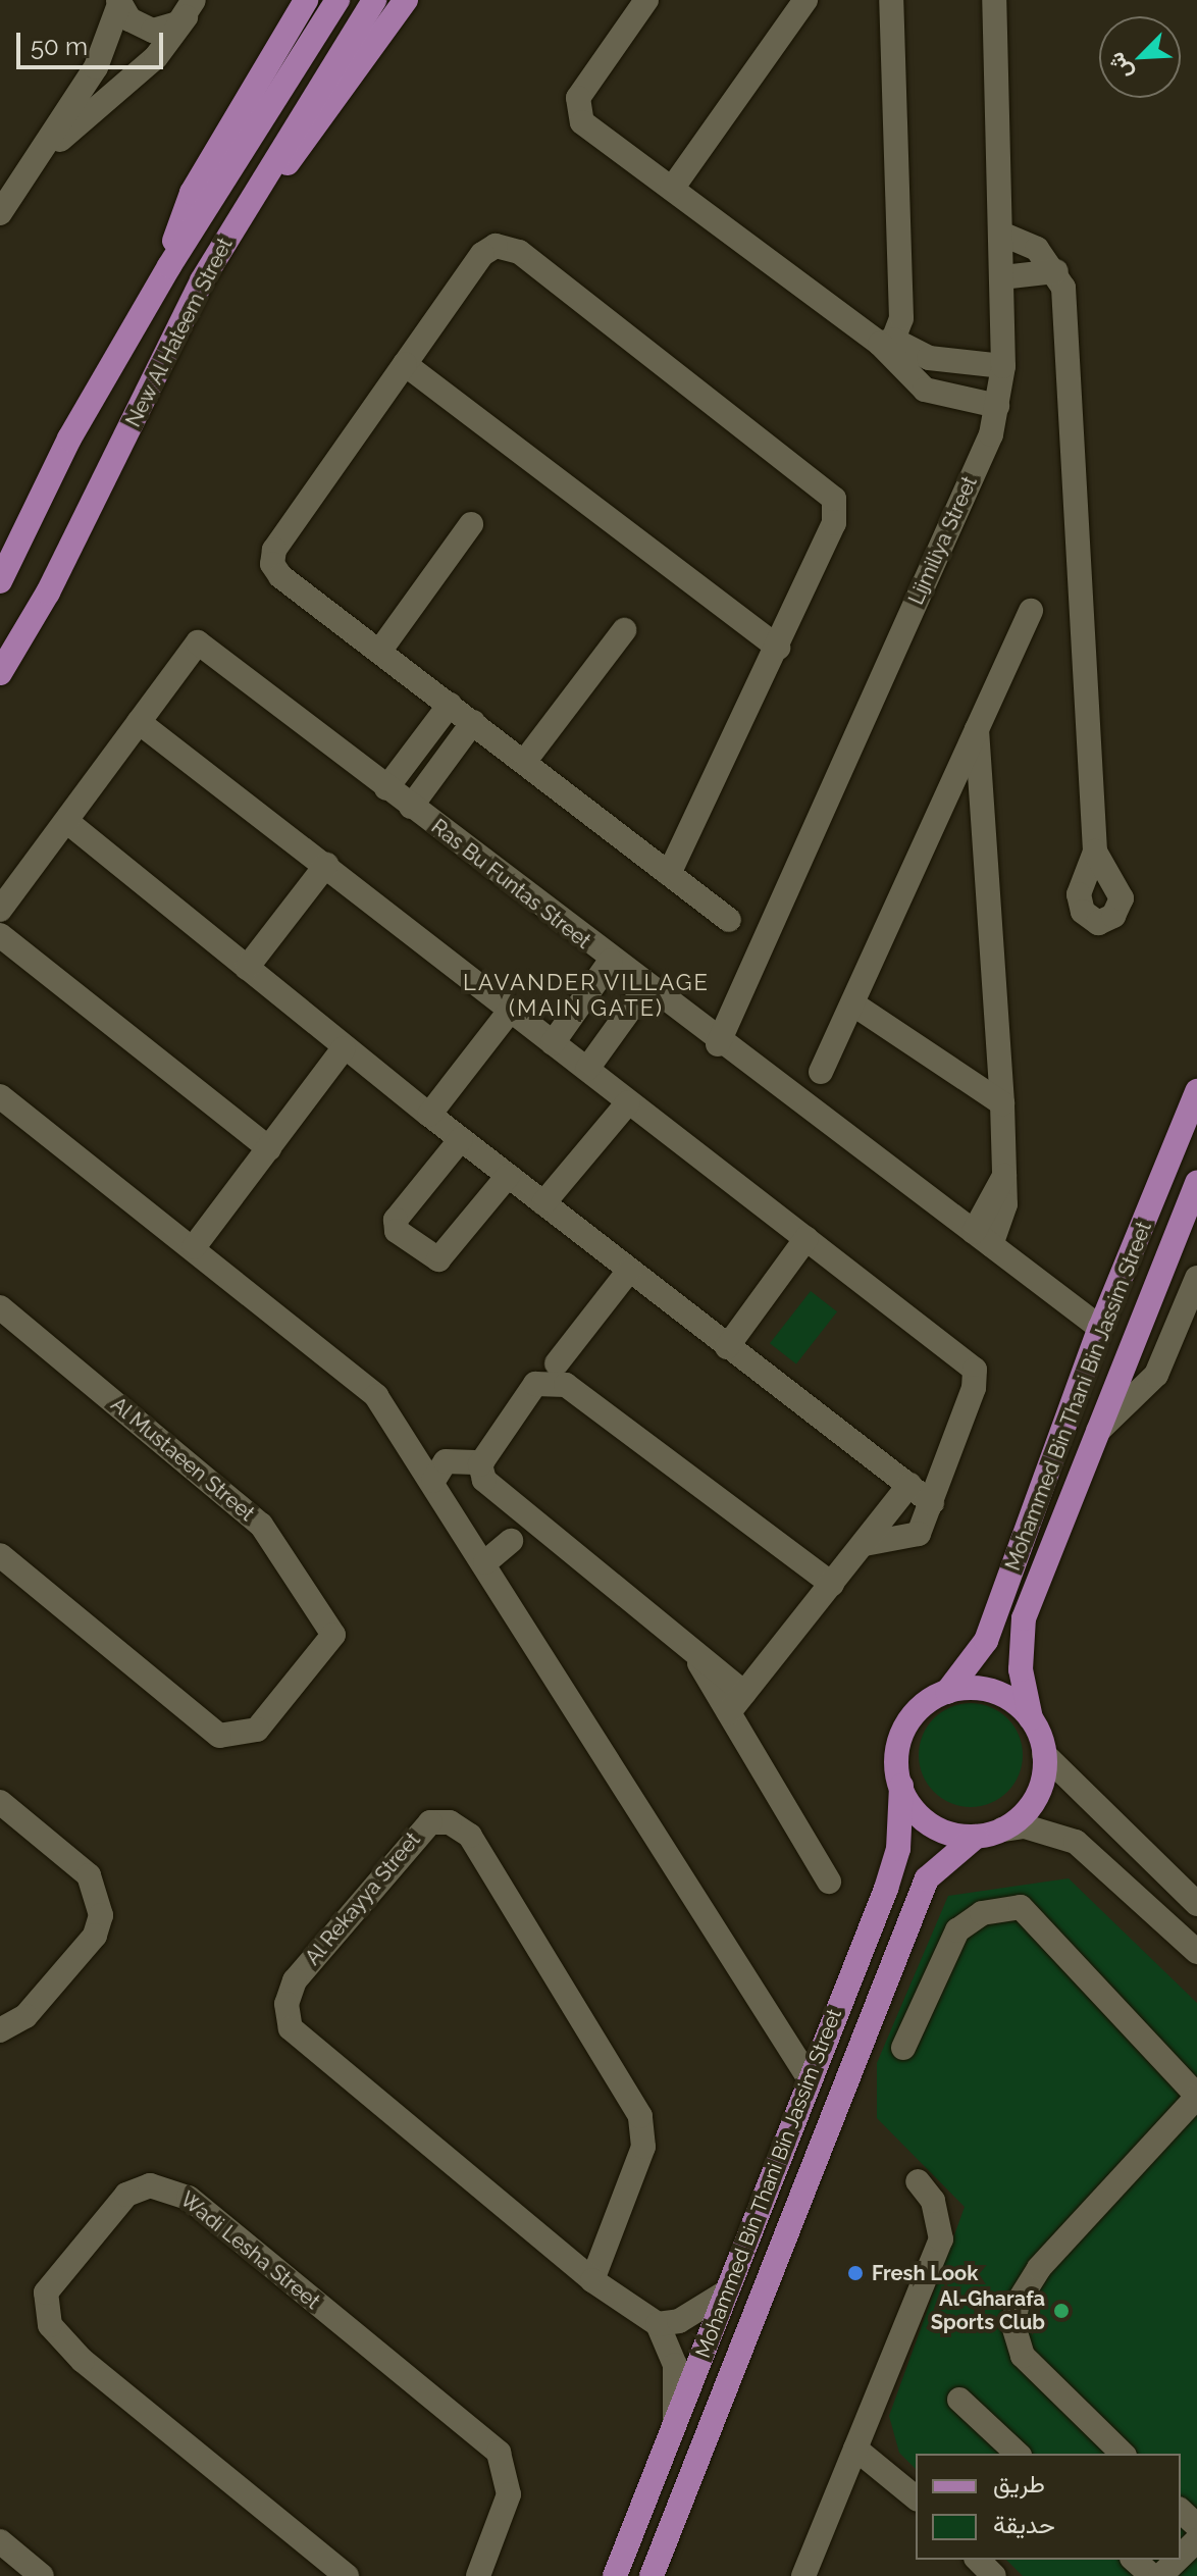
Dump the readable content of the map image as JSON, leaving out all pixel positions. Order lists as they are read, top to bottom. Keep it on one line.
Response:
{"streets":{"main road":["New Al Hateem Street","Mohammed Bin Thani Bin Jassim Street"],"street":["Lijmiliya Street","Ras Bu Funtas Street","Al Mustaeen Street","Al Rekayya Street","Wadi Lesha Street"]},"crossings":[["Lijmiliya Street","Ras Bu Funtas Street"],["Ras Bu Funtas Street","Mohammed Bin Thani Bin Jassim Street"]],"districts":["LAVANDER VILLAGE (MAIN GATE)"],"places":["Fresh Look","Al-Gharafa Sports Club"],"legend":["طريق","حديقة"],"scale_bar":"50 m","north":"bottom left"}
